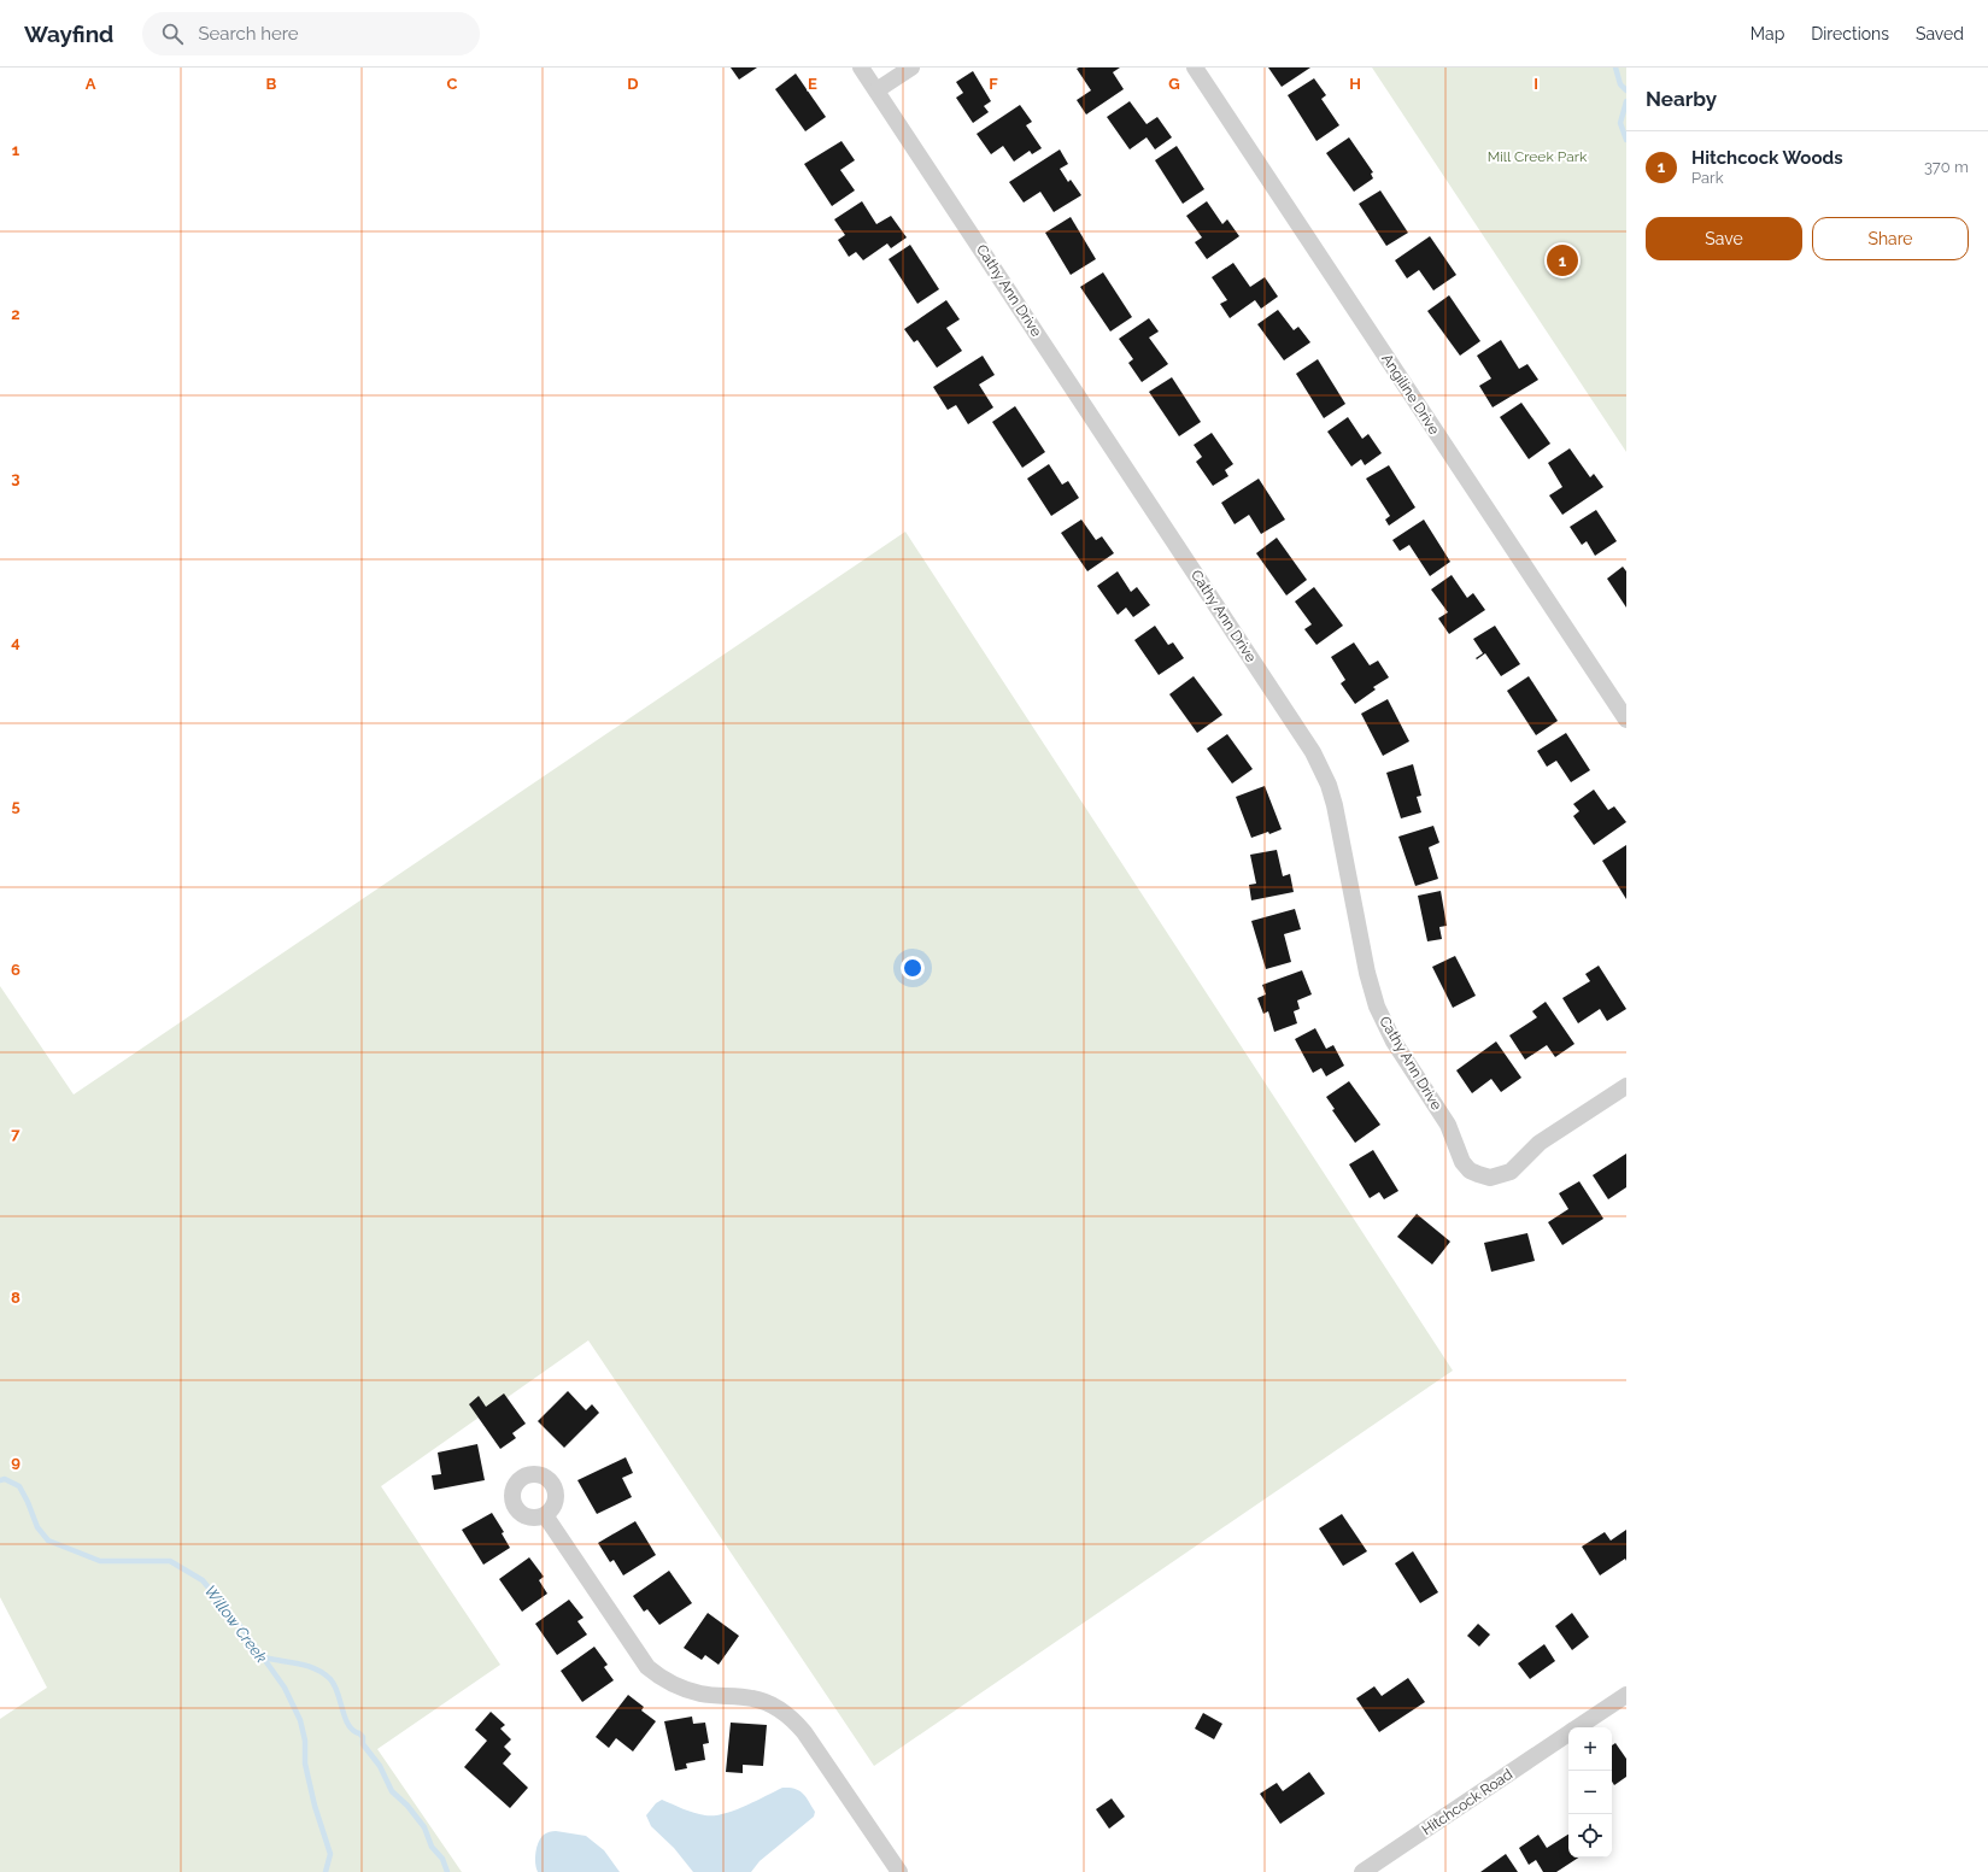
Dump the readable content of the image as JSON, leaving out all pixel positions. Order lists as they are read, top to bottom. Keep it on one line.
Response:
{"streets":{"street":["Cathy Ann Drive","Angiline Drive","Hitchcock Road"]},"water":["Willow Creek"],"parks":["Mill Creek Park"],"page":{"header":"Wayfind","search":"Search here","nav":["Map","Directions","Saved"],"heading":"Nearby","list":[{"mark":"1","name":"Hitchcock Woods","note":"Park","value":"370 m"}],"buttons":["Save","Share"],"pins":"1","map_buttons":["+","−"]},"grid":{"columns":["A","B","C","D","E","F","G","H","I"],"rows":["1","2","3","4","5","6","7","8","9"]}}
